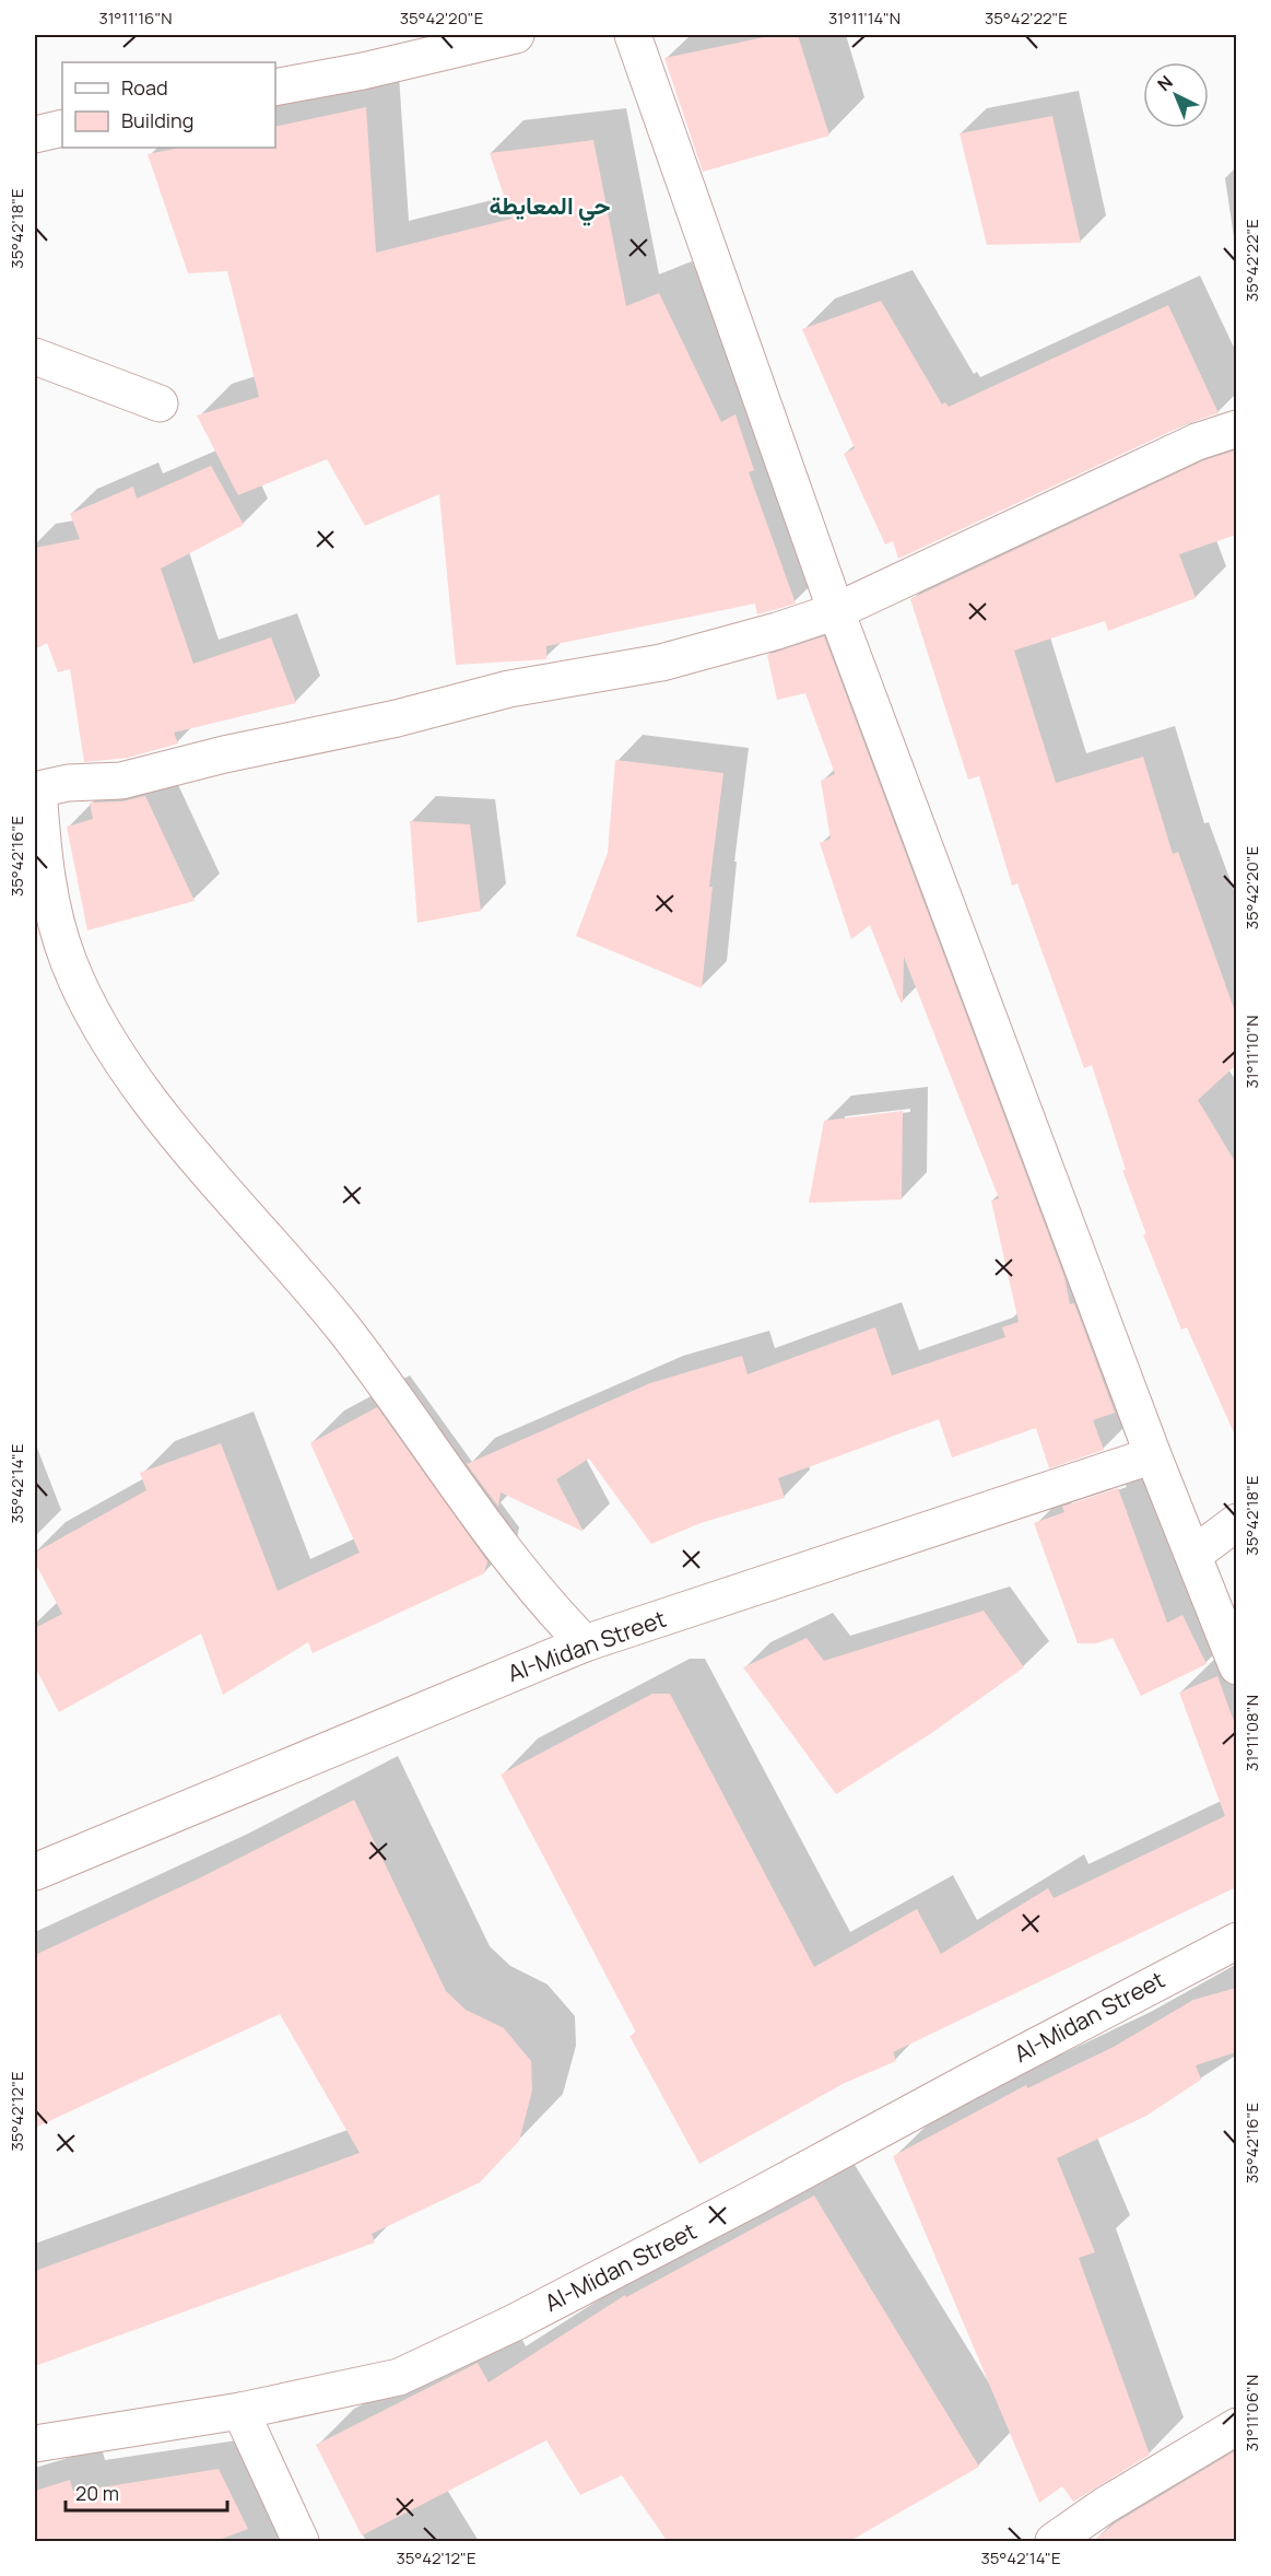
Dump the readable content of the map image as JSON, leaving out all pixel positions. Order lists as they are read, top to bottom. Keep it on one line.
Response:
{"streets":{"street":["AI-Midan Street"]},"districts":["حي المعايطة"],"legend":["Road","Building"],"scale_bar":"20 m","north":"top left","coordinates":["31°11'16\"N","35°42'20\"E","31°11'14\"N","35°42'22\"E","35°42'18\"E","35°42'16\"E","31°11'10\"N","35°42'14\"E","31°11'08\"N","35°42'12\"E","31°11'06\"N"]}
